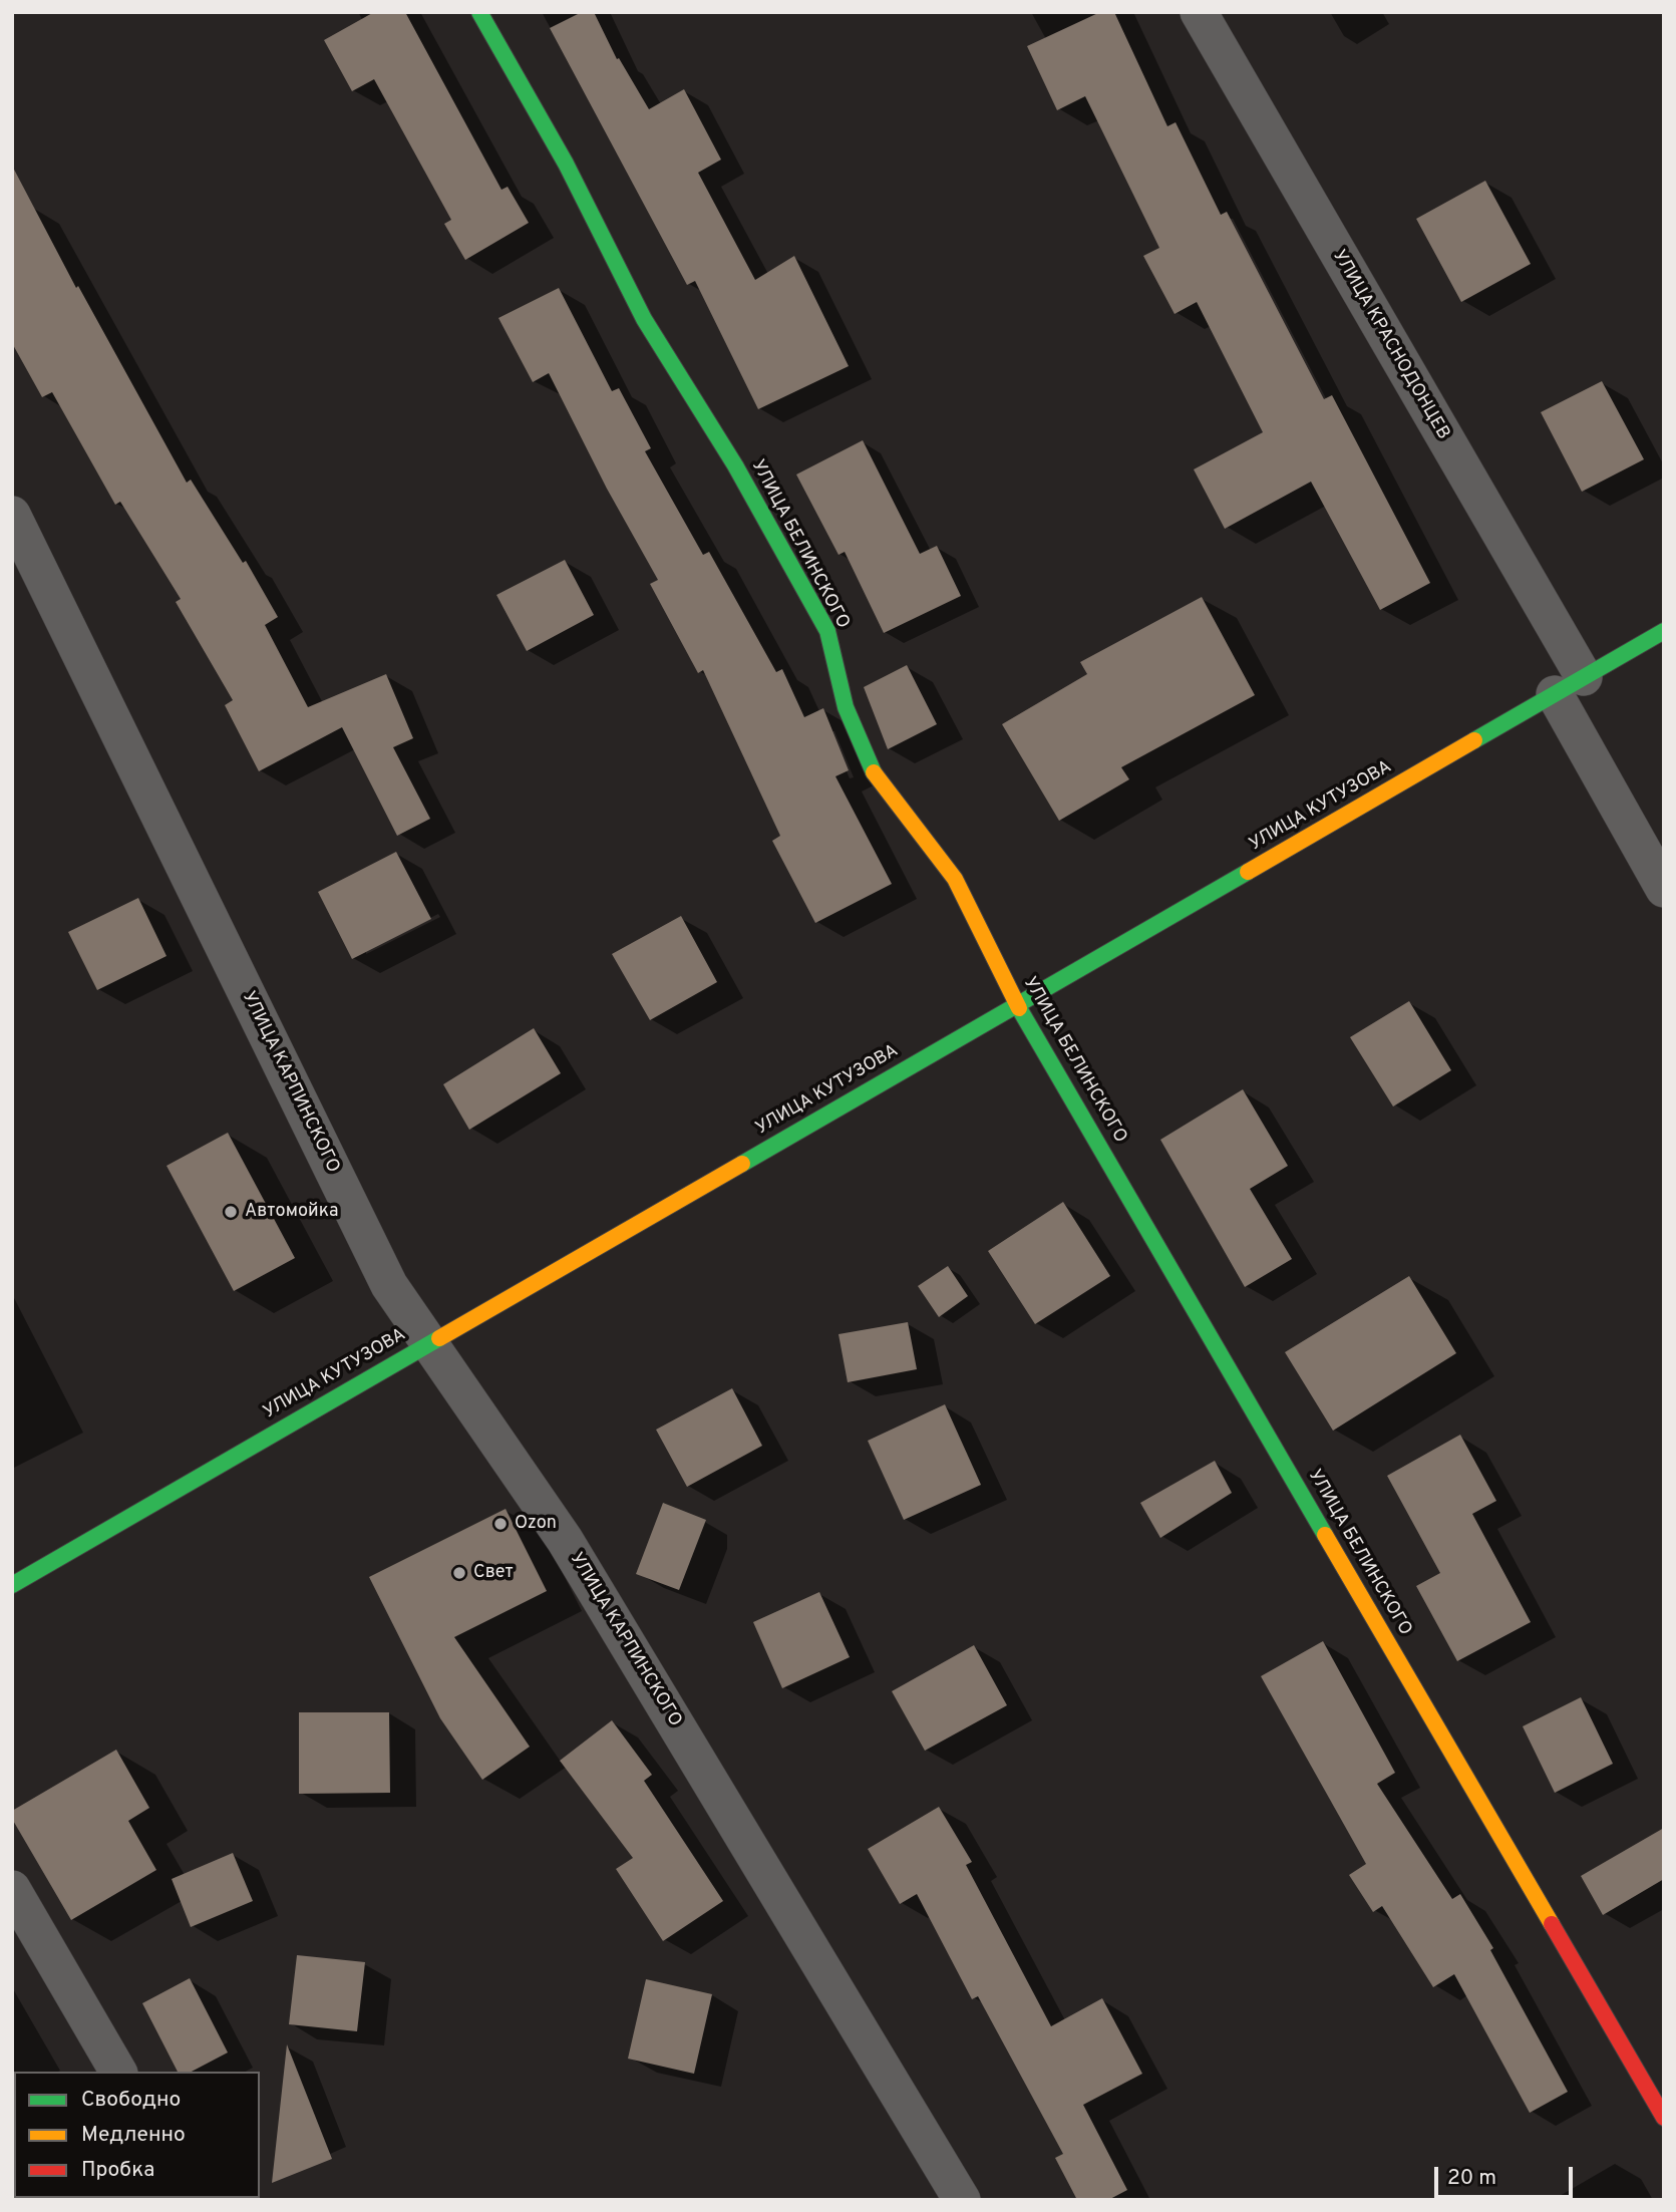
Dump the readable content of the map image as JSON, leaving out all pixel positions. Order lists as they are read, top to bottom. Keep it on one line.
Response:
{"streets":{"street":["УЛИЦА КРАСНОДОНЦЕВ","УЛИЦА БЕЛИНСКОГО","УЛИЦА КУТУЗОВА","УЛИЦА КАРПИНСКОГО"]},"crossings":[["УЛИЦА КРАСНОДОНЦЕВ","УЛИЦА КУТУЗОВА"],["УЛИЦА БЕЛИНСКОГО","УЛИЦА КУТУЗОВА"],["УЛИЦА КУТУЗОВА","УЛИЦА КАРПИНСКОГО"]],"places":["Автомойка","Ozon","Свет"],"legend":["Свободно","Медленно","Пробка"],"scale_bar":"20 m"}
